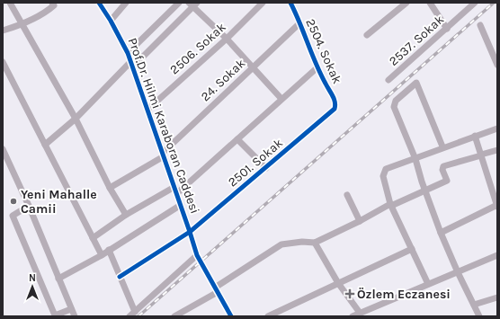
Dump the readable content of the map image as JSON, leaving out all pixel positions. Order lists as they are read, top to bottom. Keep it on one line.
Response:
{"streets":{"street":["2537. Sokak","2506. Sokak","2504. Sokak","24. Sokak","Prof.Dr. Hilmi Karaboran Caddesi","2501. Sokak"]},"crossings":[["2506. Sokak","Prof.Dr. Hilmi Karaboran Caddesi"],["2504. Sokak","24. Sokak"],["2504. Sokak","Prof.Dr. Hilmi Karaboran Caddesi"],["2504. Sokak","2501. Sokak"],["24. Sokak","Prof.Dr. Hilmi Karaboran Caddesi"],["Prof.Dr. Hilmi Karaboran Caddesi","2501. Sokak"]],"places":{"other":["Yeni Mahalle Camii"],"health":["Özlem Eczanesi"]},"north":"top"}
